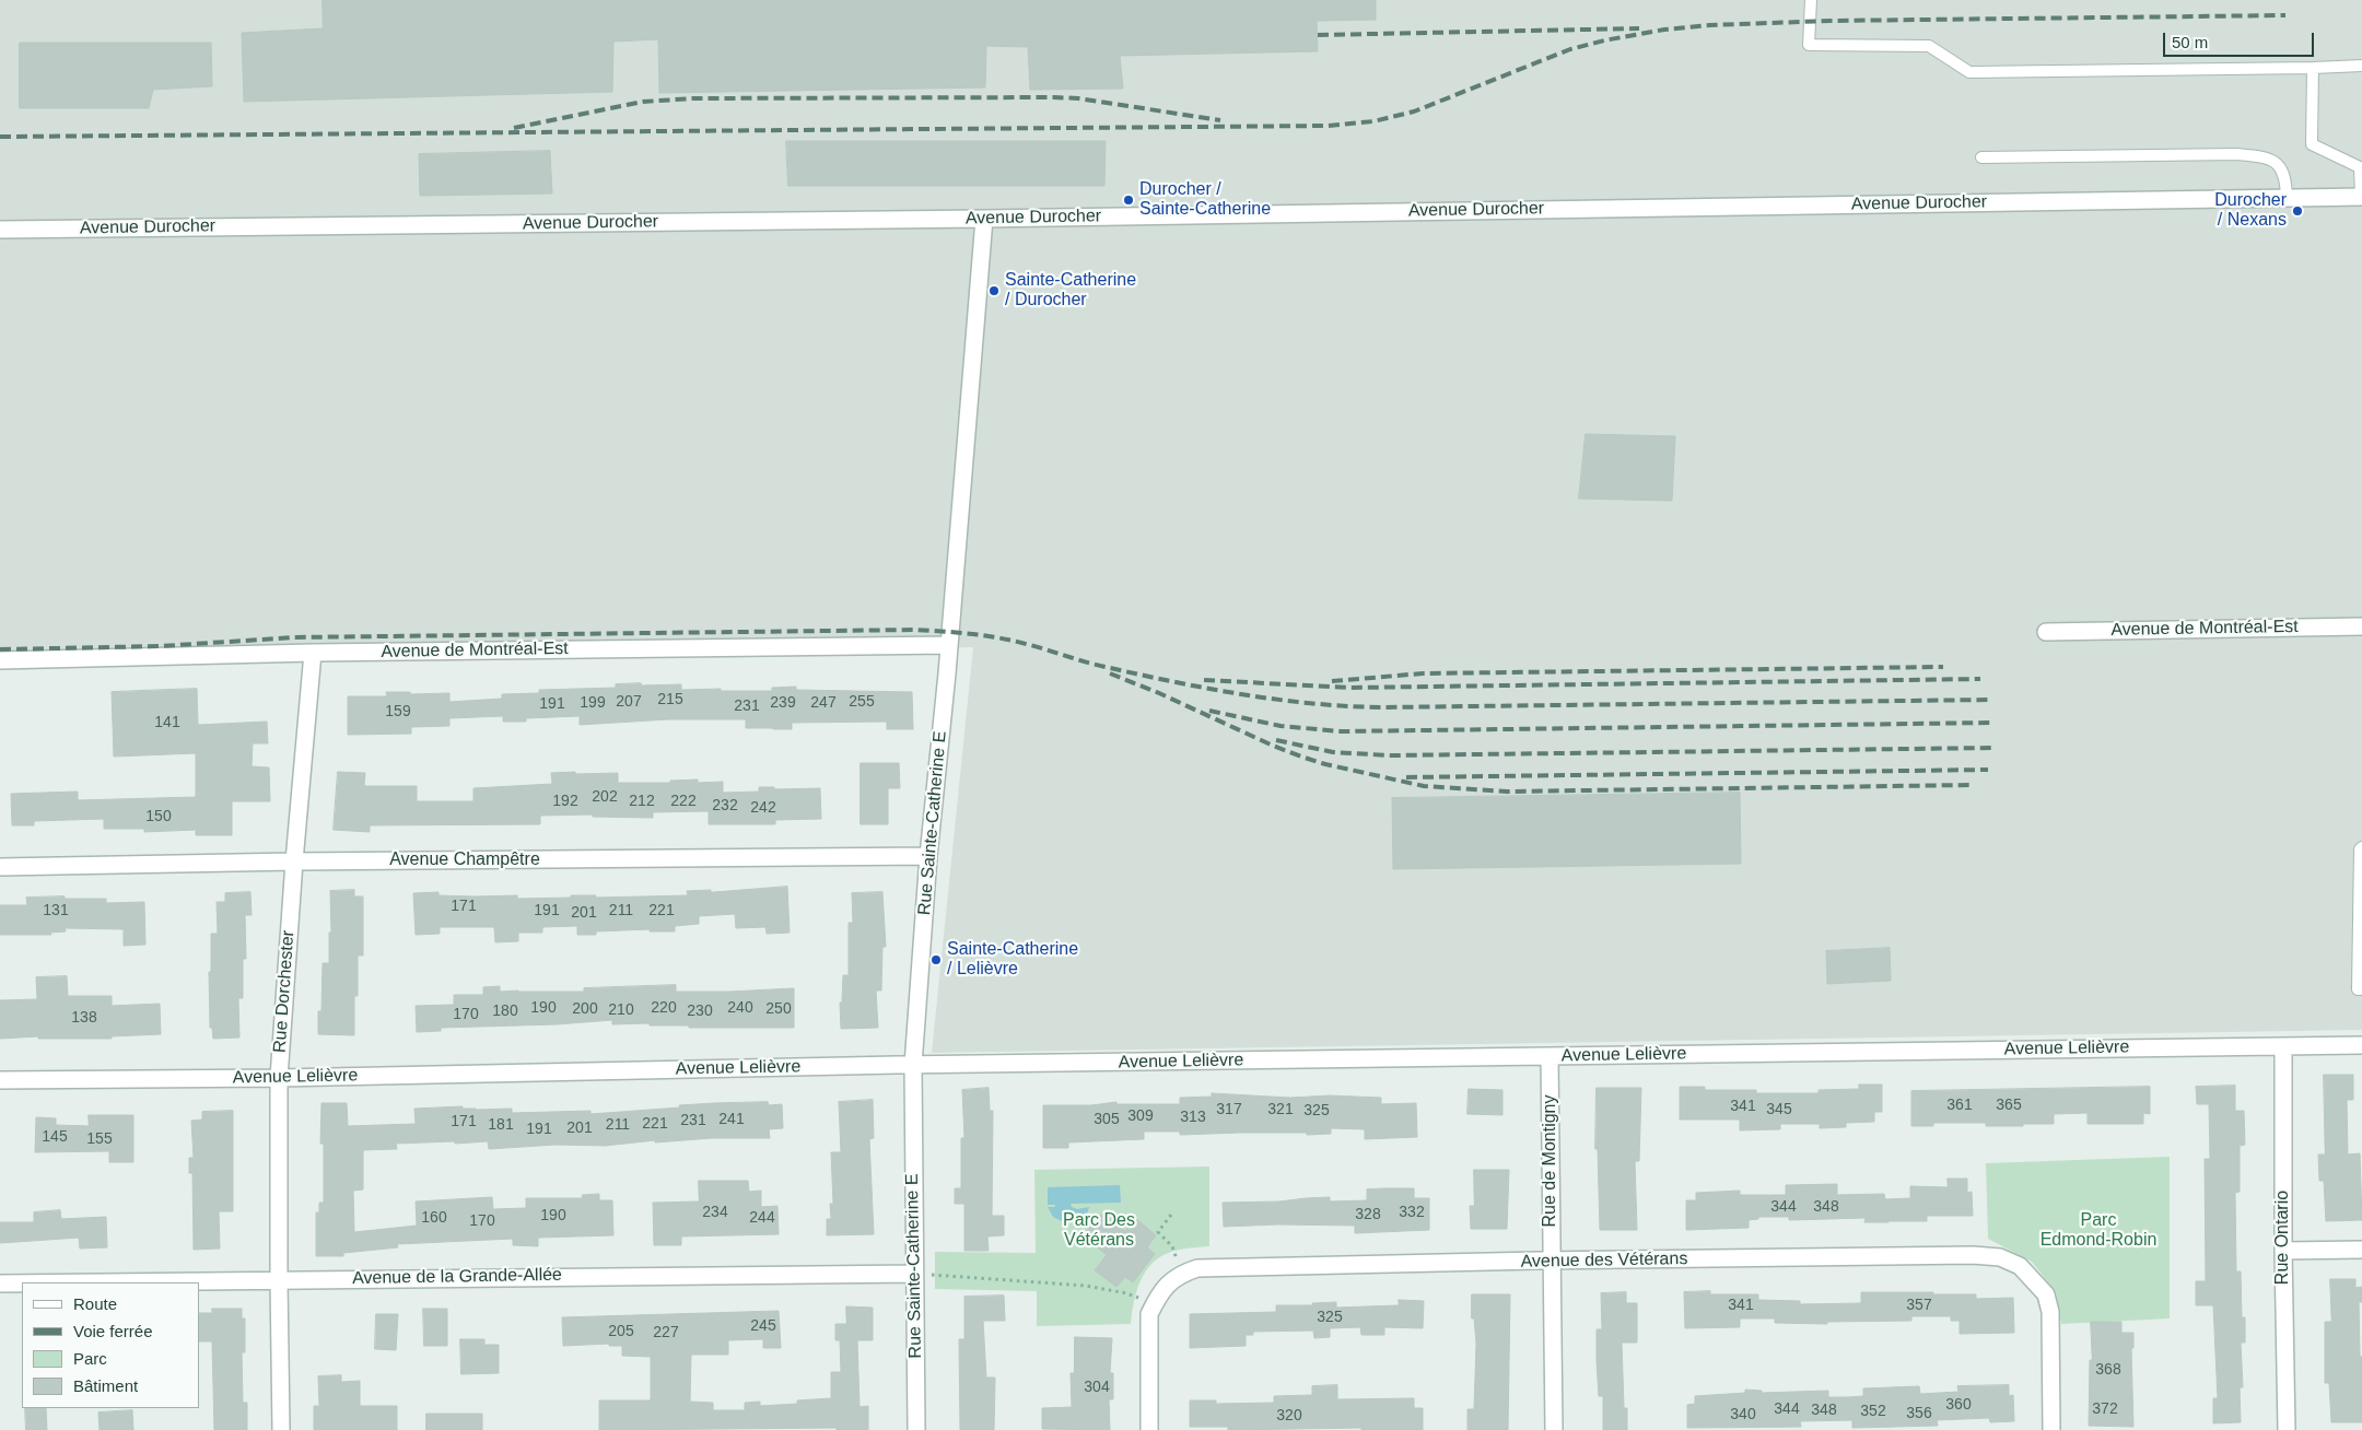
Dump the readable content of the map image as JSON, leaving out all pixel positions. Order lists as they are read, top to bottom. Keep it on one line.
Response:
{"streets":{"street":["Avenue Durocher","Avenue de Montréal-Est","Rue Sainte-Catherine E","Avenue Champêtre","Rue Dorchester","Avenue Lelièvre","Rue de Montigny","Rue Ontario","Avenue des Vétérans","Avenue de la Grande-Allée"]},"crossings":[["Avenue Durocher","Rue Sainte-Catherine E"],["Avenue de Montréal-Est","Rue Sainte-Catherine E"],["Avenue de Montréal-Est","Rue Dorchester"],["Rue Sainte-Catherine E","Avenue Champêtre"],["Rue Sainte-Catherine E","Avenue Lelièvre"],["Rue Sainte-Catherine E","Avenue de la Grande-Allée"],["Avenue Champêtre","Rue Dorchester"],["Rue Dorchester","Avenue Lelièvre"],["Rue Dorchester","Avenue de la Grande-Allée"],["Avenue Lelièvre","Rue de Montigny"],["Avenue Lelièvre","Rue Ontario"],["Rue de Montigny","Avenue des Vétérans"]],"parks":["Parc Des Vétérans","Parc Edmond-Robin"],"places":["Durocher / Sainte-Catherine","Durocher / Nexans","Sainte-Catherine / Durocher","Sainte-Catherine / Lelièvre"],"house_numbers":["215","207","255","199","239","247","191","231","159","141","202","192","212","222","232","242","150","171","131","191","211","221","201","190","220","240","200","250","210","180","230","170","138","361","365","341","317","321","345","325","309","313","241","305","231","171","221","181","211","201","191","145","155","344","348","234","332","328","190","160","244","170","341","357","325","245","205","227","368","304","360","344","372","348","352","356","340","320"],"legend":["Route","Voie ferrée","Parc","Bâtiment"],"scale_bar":"50 m"}
